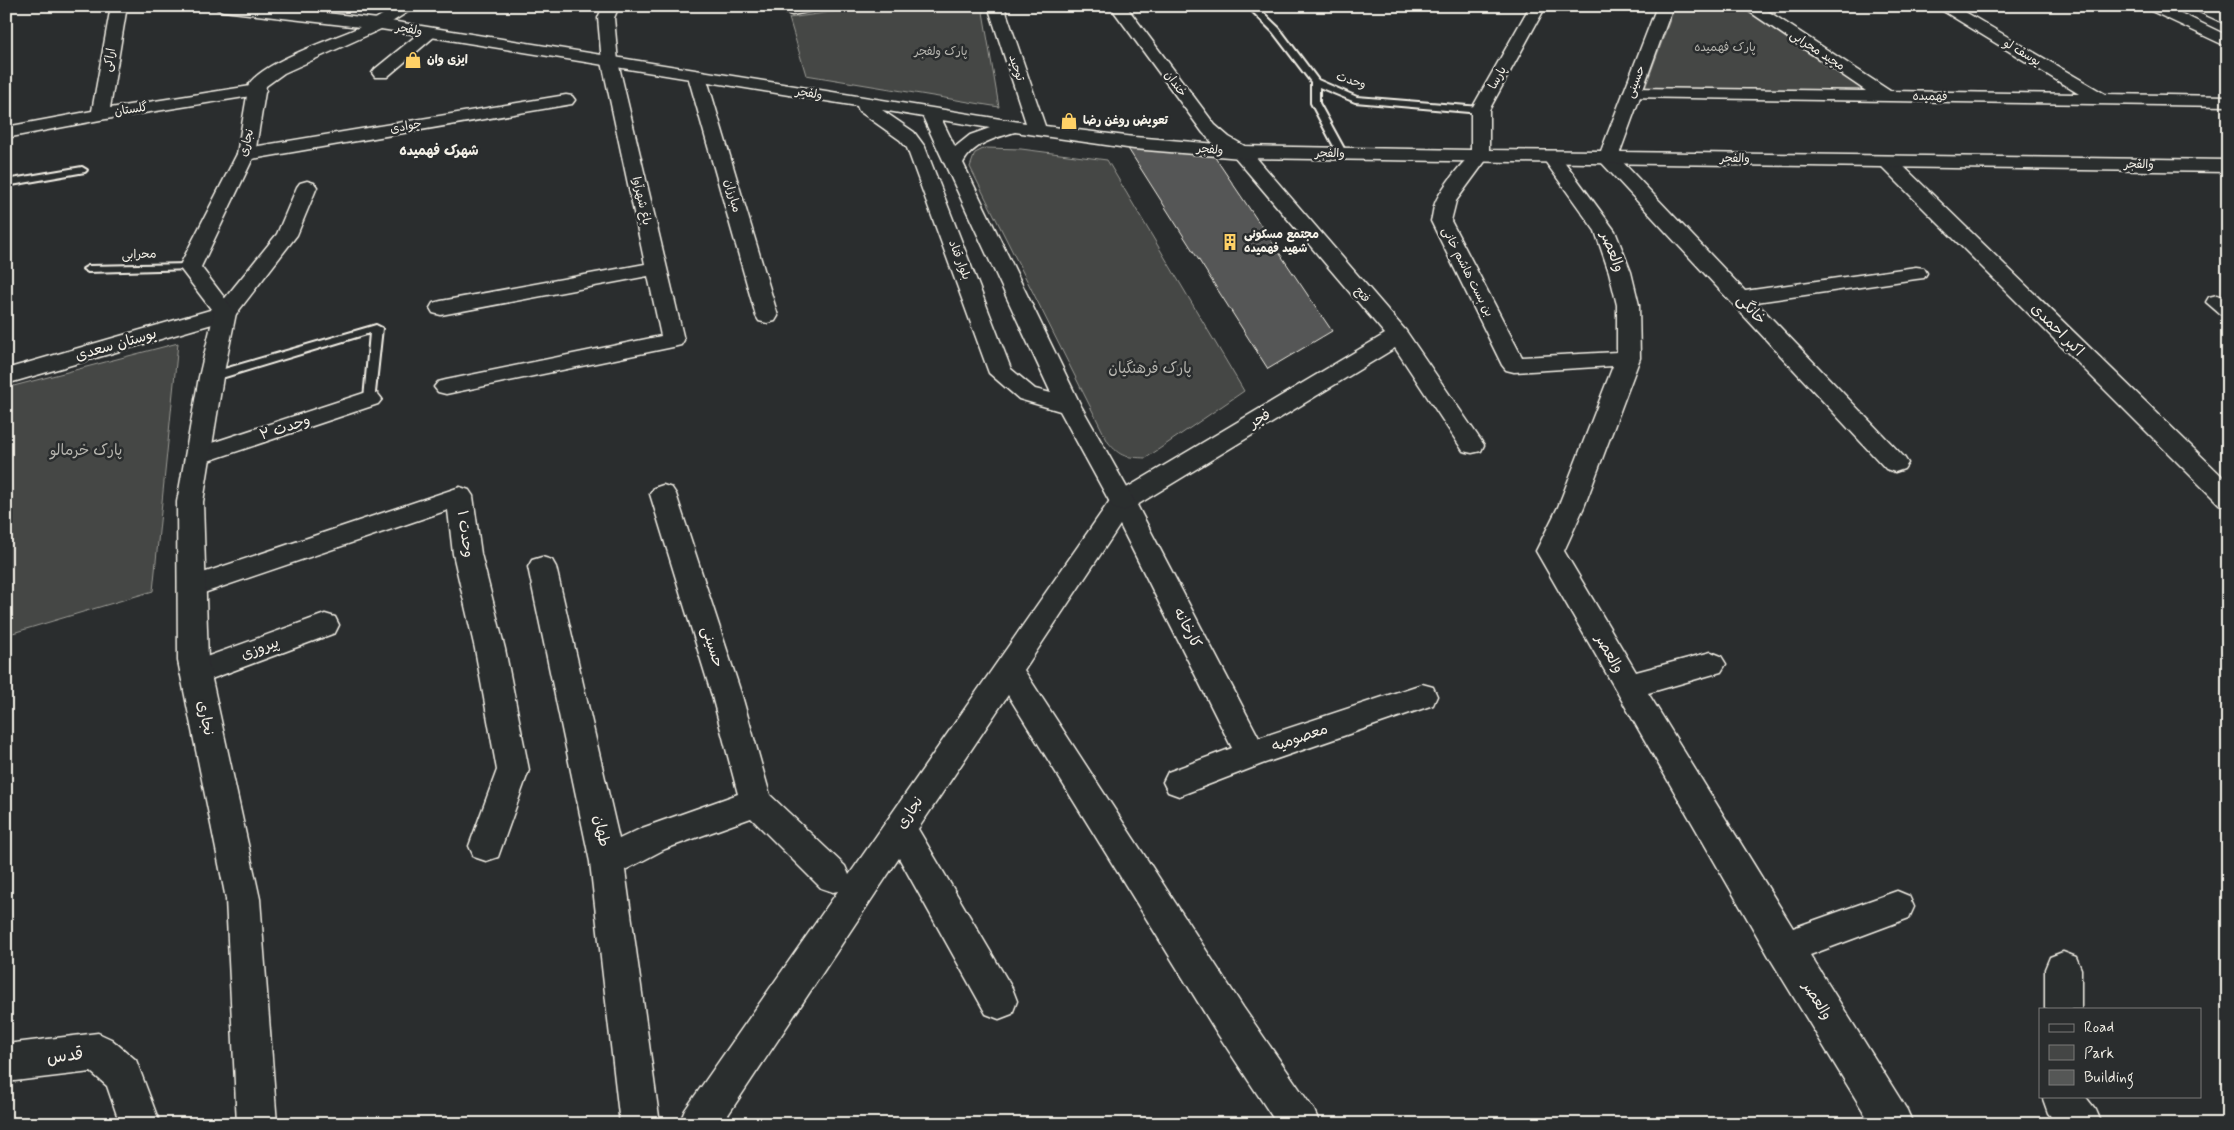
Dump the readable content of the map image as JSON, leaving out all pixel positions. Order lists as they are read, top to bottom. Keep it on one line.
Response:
{"streets":{"street":["ولفجر","مجید محرابی","یوسف لو","اراکی","توحید","پارسا","حسینی","خندان","فهمیده","گلستان","جوادی","نجاری","والفجر","مبارزان","باغ شهرآوا","والعصر","بلوار قناد","بن بست هاشم خانی","فتح","خانگی","اکبر احمدی","بوستان سعدی","فجر","وحدت ۲","وحدت ۱","کارخانه","پیروزی","معصومیه","طهان","قدس"],"lane":["وحدت","محرابی"]},"crossings":[["ولفجر","توحید"],["ولفجر","خندان"],["ولفجر","والفجر"],["ولفجر","مبارزان"],["ولفجر","باغ شهرآوا"],["ولفجر","بلوار قناد"],["ولفجر","فتح"],["مجید محرابی","فهمیده"],["یوسف لو","فهمیده"],["اراکی","گلستان"],["پارسا","وحدت"],["پارسا","والفجر"],["پارسا","بن بست هاشم خانی"],["حسینی","فهمیده"],["حسینی","والفجر"],["حسینی","خانگی"],["حسینی","طهان"],["خندان","والفجر"],["خندان","فتح"],["گلستان","نجاری"],["جوادی","نجاری"],["نجاری","محرابی"],["نجاری","بوستان سعدی"],["نجاری","فجر"],["نجاری","وحدت ۲"],["نجاری","وحدت ۱"],["نجاری","کارخانه"],["نجاری","پیروزی"],["والفجر","والعصر"],["والفجر","بن بست هاشم خانی"],["والفجر","فتح"],["والفجر","خانگی"],["والفجر","اکبر احمدی"],["والعصر","بن بست هاشم خانی"],["فتح","فجر"],["فجر","کارخانه"],["کارخانه","معصومیه"]],"districts":["شهرک فهمیده"],"parks":["پارک فهمیده","پارک ولفجر","پارک فرهنگیان","پارک خرمالو"],"places":{"shop":["ایزی وان","تعویض روغن رضا"],"building":["مجتمع مسکونی شهید فهمیده"]},"legend":["Road","Park","Building"]}
